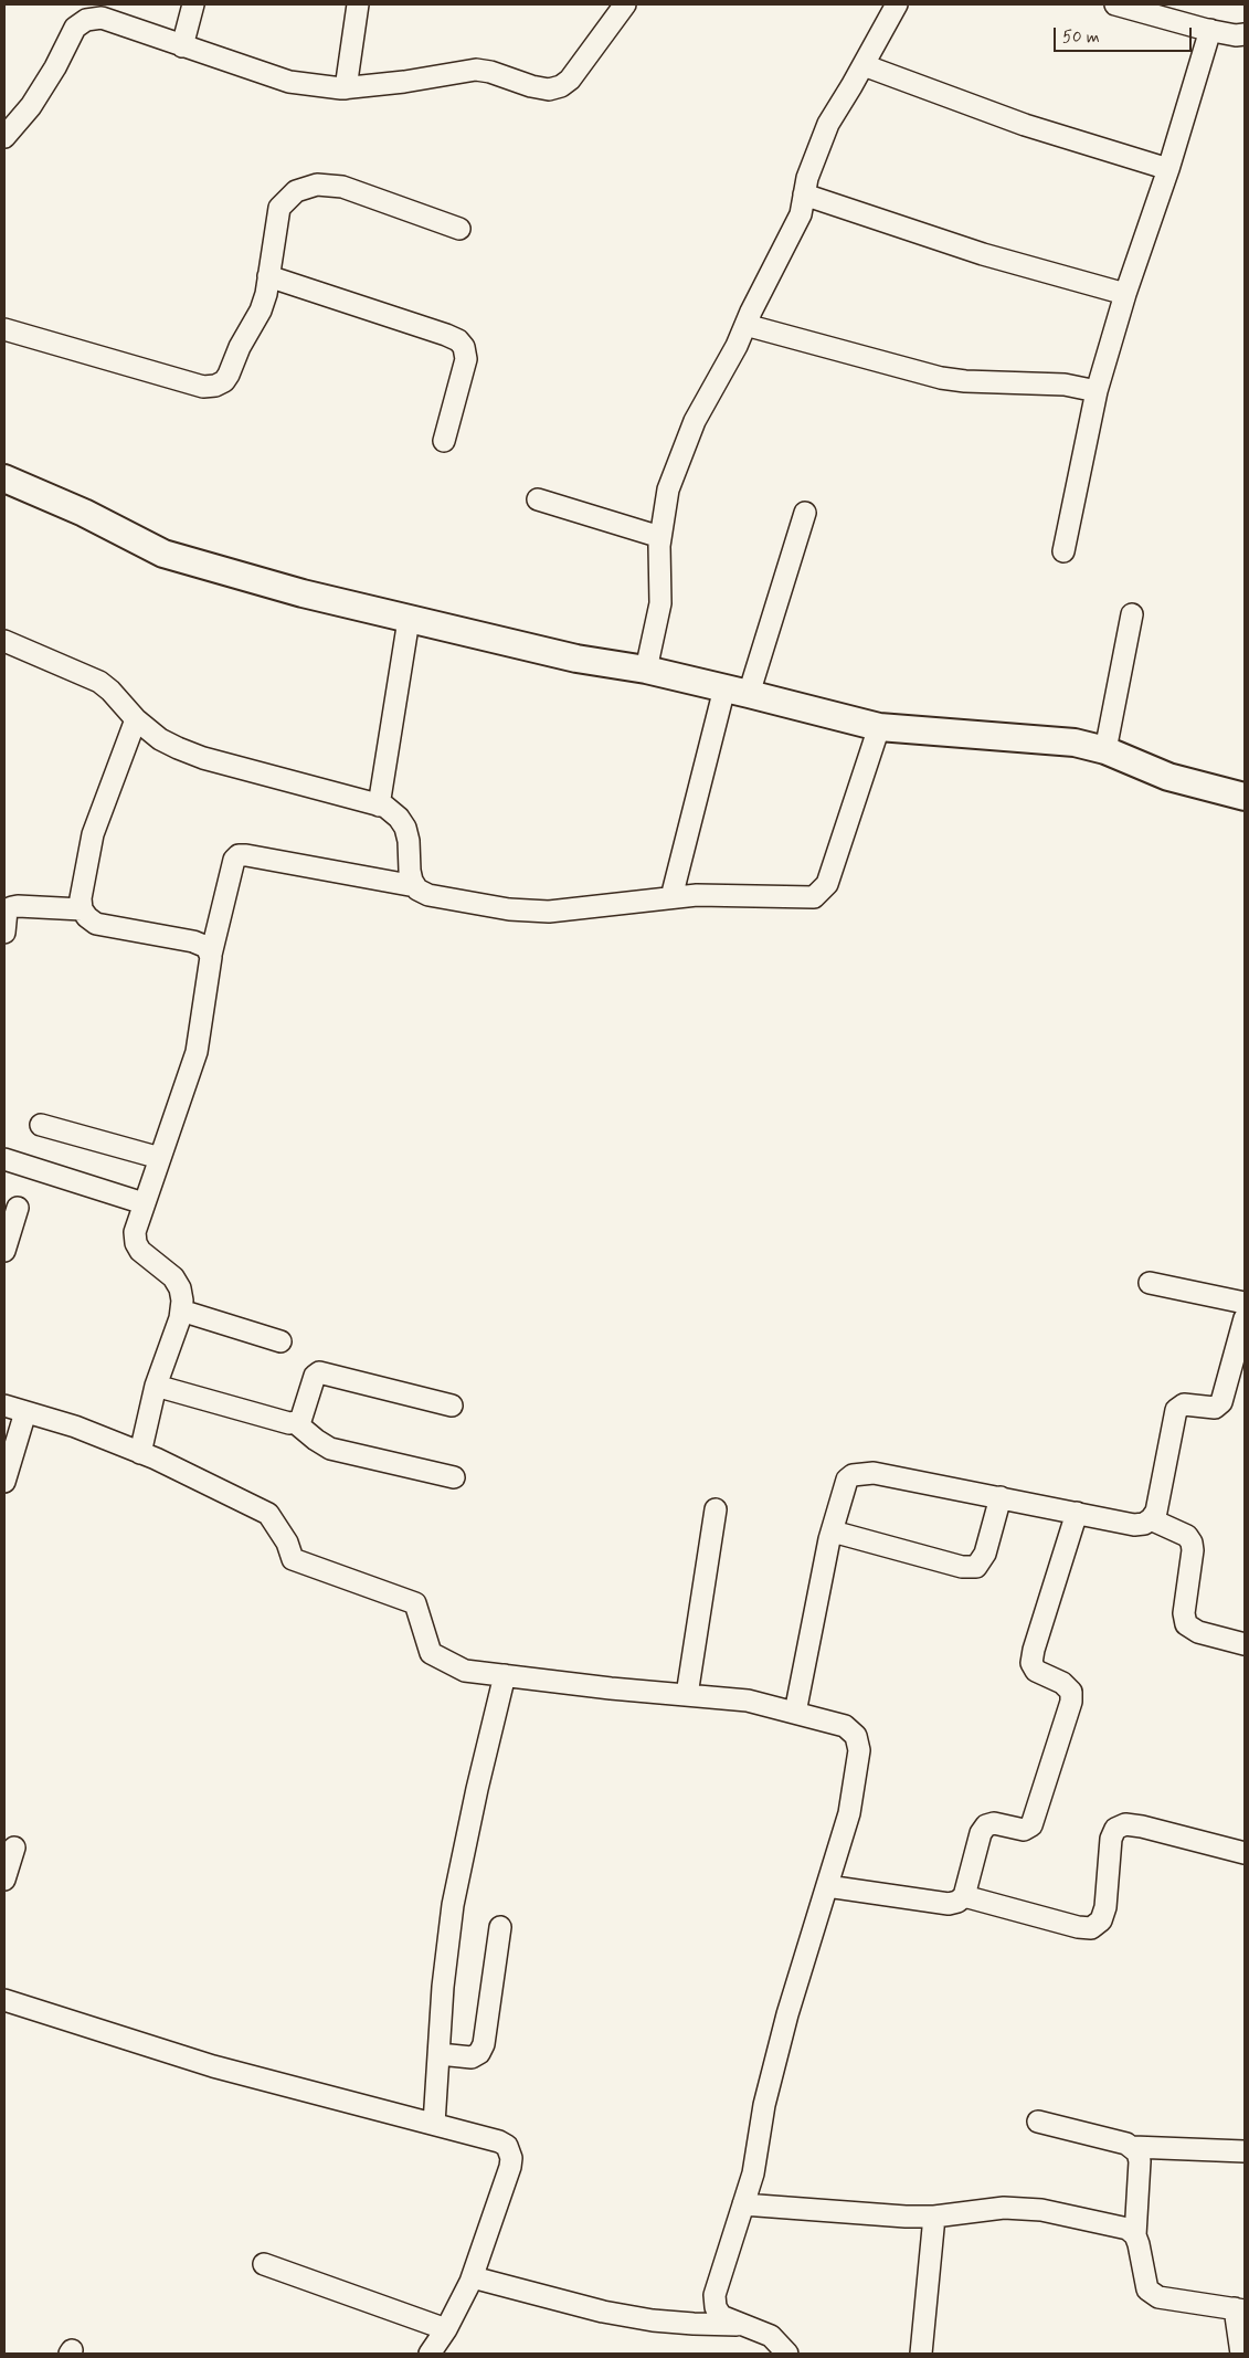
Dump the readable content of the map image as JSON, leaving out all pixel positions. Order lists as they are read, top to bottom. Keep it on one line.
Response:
{"scale_bar":"50 m"}
